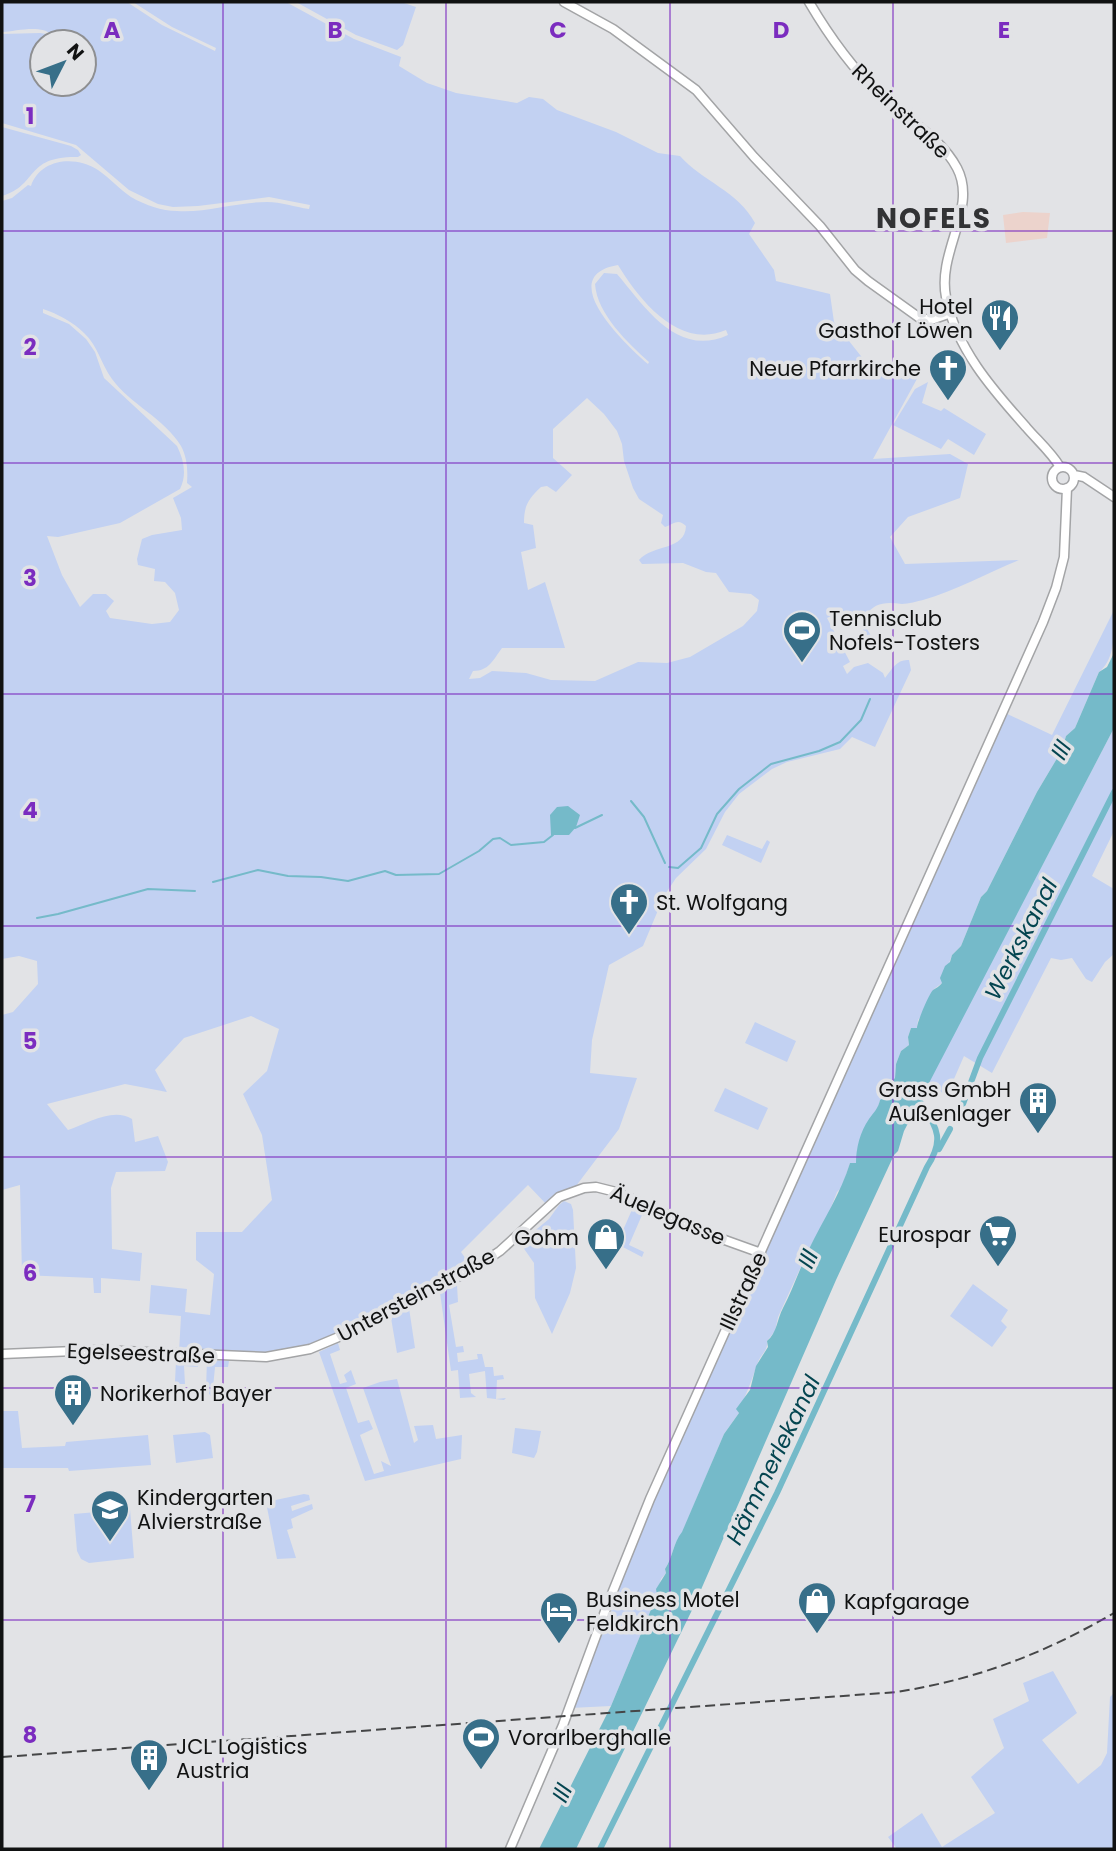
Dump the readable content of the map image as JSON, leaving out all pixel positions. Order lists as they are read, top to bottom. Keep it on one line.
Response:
{"streets":{"main road":["Rheinstraße","Äuelegasse","Illstraße","Untersteinstraße","Egelseestraße"]},"crossings":[["Rheinstraße","Illstraße"],["Äuelegasse","Illstraße"],["Äuelegasse","Untersteinstraße"],["Untersteinstraße","Egelseestraße"]],"districts":["NOFELS"],"water":["Ill","Werkskanal","Hämmerlekanal"],"places":{"restaurant":["Hotel Gasthof Löwen"],"church":["Neue Pfarrkirche","St. Wolfgang"],"sports":["Tennisclub Nofels-Tosters","Vorarlberghalle"],"building":["Grass GmbH Außenlager","Norikerhof Bayer","JCL Logistics Austria"],"supermarket":["Eurospar"],"shop":["Gohm","Kapfgarage"],"school or university":["Kindergarten Alvierstraße"],"hotel":["Business Motel Feldkirch"]},"north":"top right","grid":{"columns":["A","B","C","D","E"],"rows":["1","2","3","4","5","6","7","8"]}}
